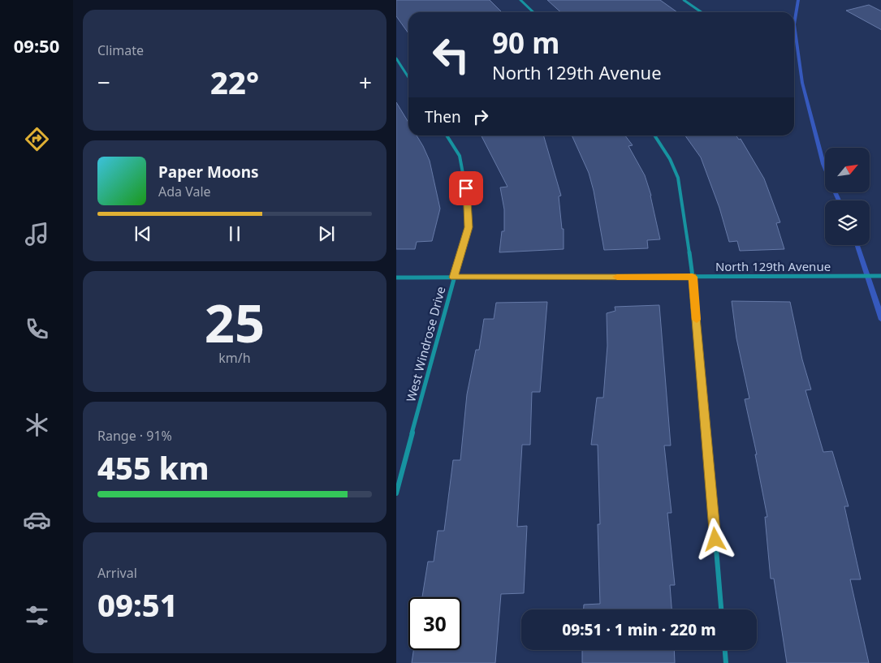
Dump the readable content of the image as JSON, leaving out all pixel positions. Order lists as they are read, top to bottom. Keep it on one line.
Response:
{"streets":{"street":["North 129th Avenue","West Windrose Drive"]},"crossings":[["North 129th Avenue","West Windrose Drive"]],"north":"top right","page":{"tabs":"09:50","tile":["Climate",["25","km/h"],["Range · 91%","455 km"],["Arrival","09:51"]],"turn":["90 m","North 129th Avenue"],"heat":["−","22°","+"],"then":"Then","song":["Paper Moons","Ada Vale"],"limit":"30","trip":"09:51 · 1 min · 220 m"}}
